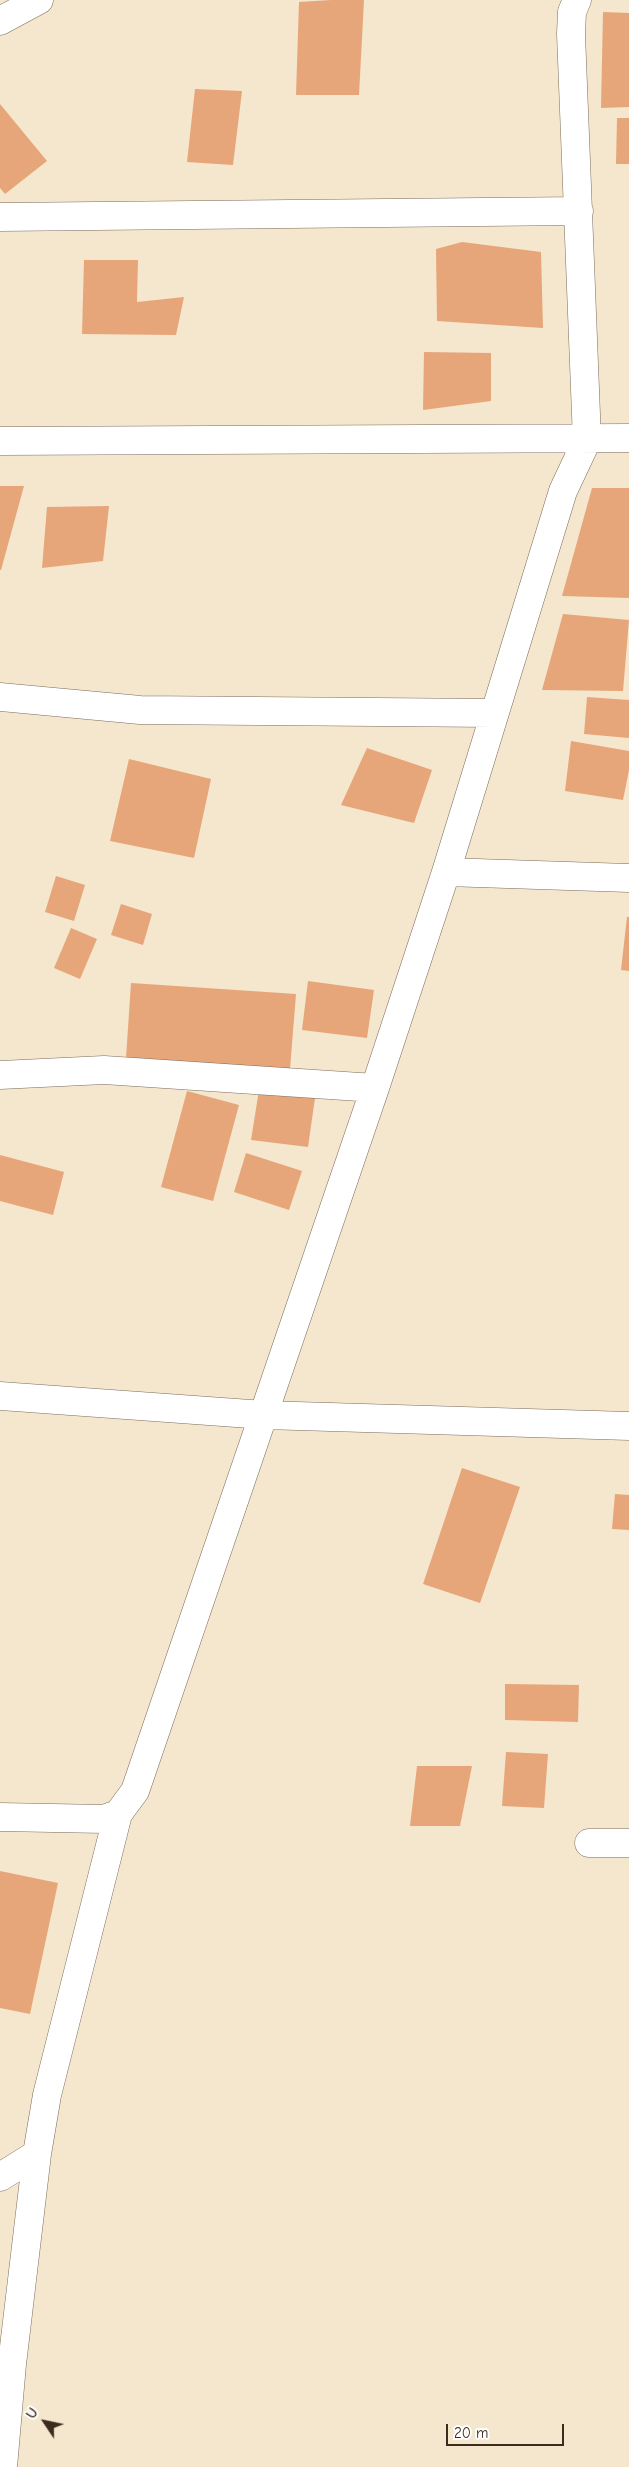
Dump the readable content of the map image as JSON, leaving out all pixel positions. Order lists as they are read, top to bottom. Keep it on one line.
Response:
{"scale_bar":"20 m","north":"top left"}
